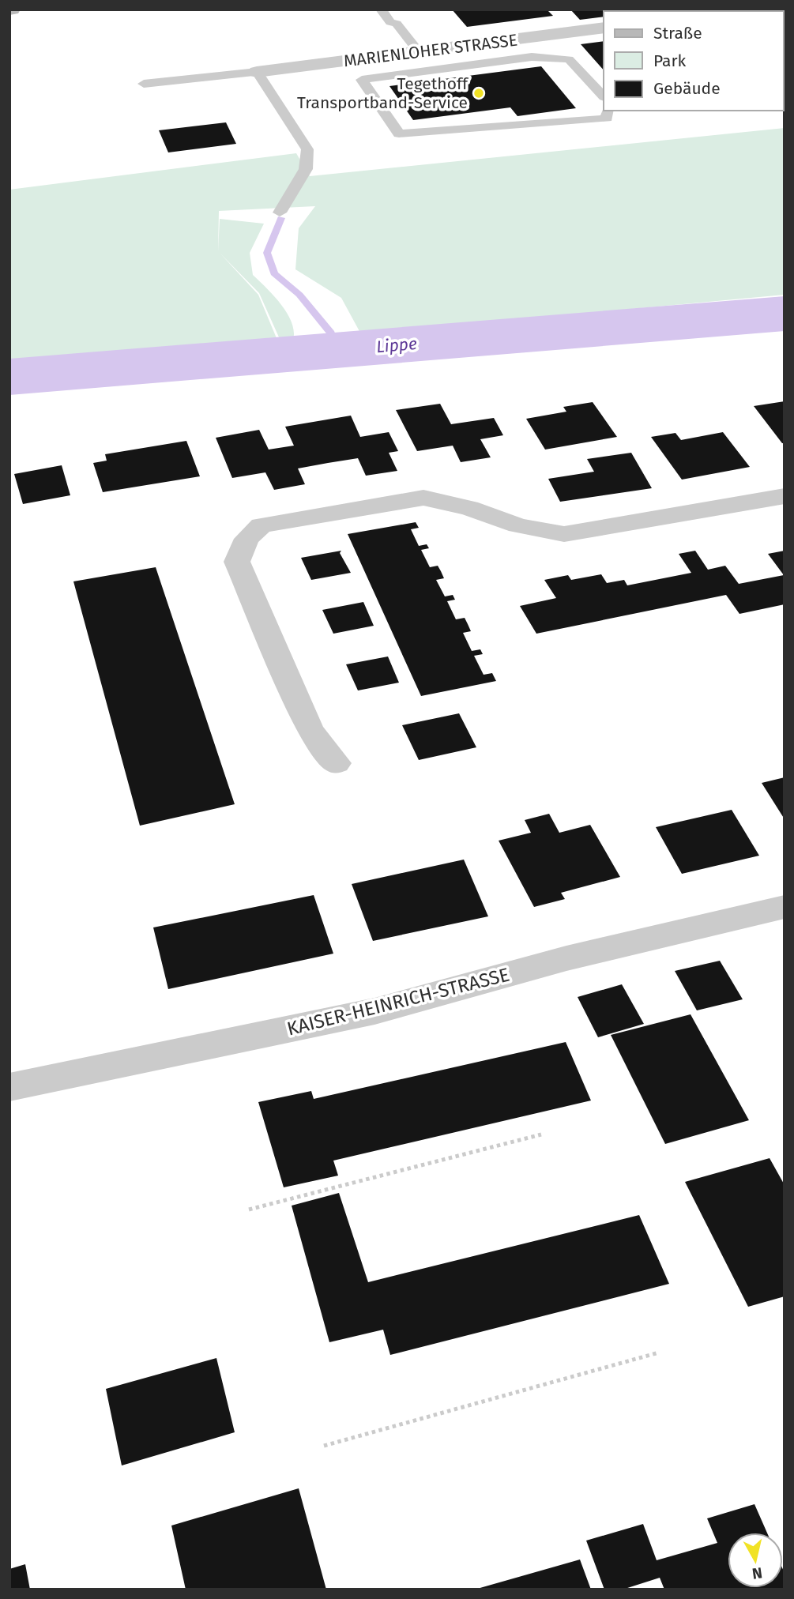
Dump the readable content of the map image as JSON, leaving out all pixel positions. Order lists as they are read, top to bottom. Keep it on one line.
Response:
{"streets":{"street":["MARIENLOHER STRASSE","KAISER-HEINRICH-STRASSE"]},"water":["Lippe"],"places":["Tegethoff Transportband-Service"],"legend":["Straße","Park","Gebäude"],"north":"bottom"}
